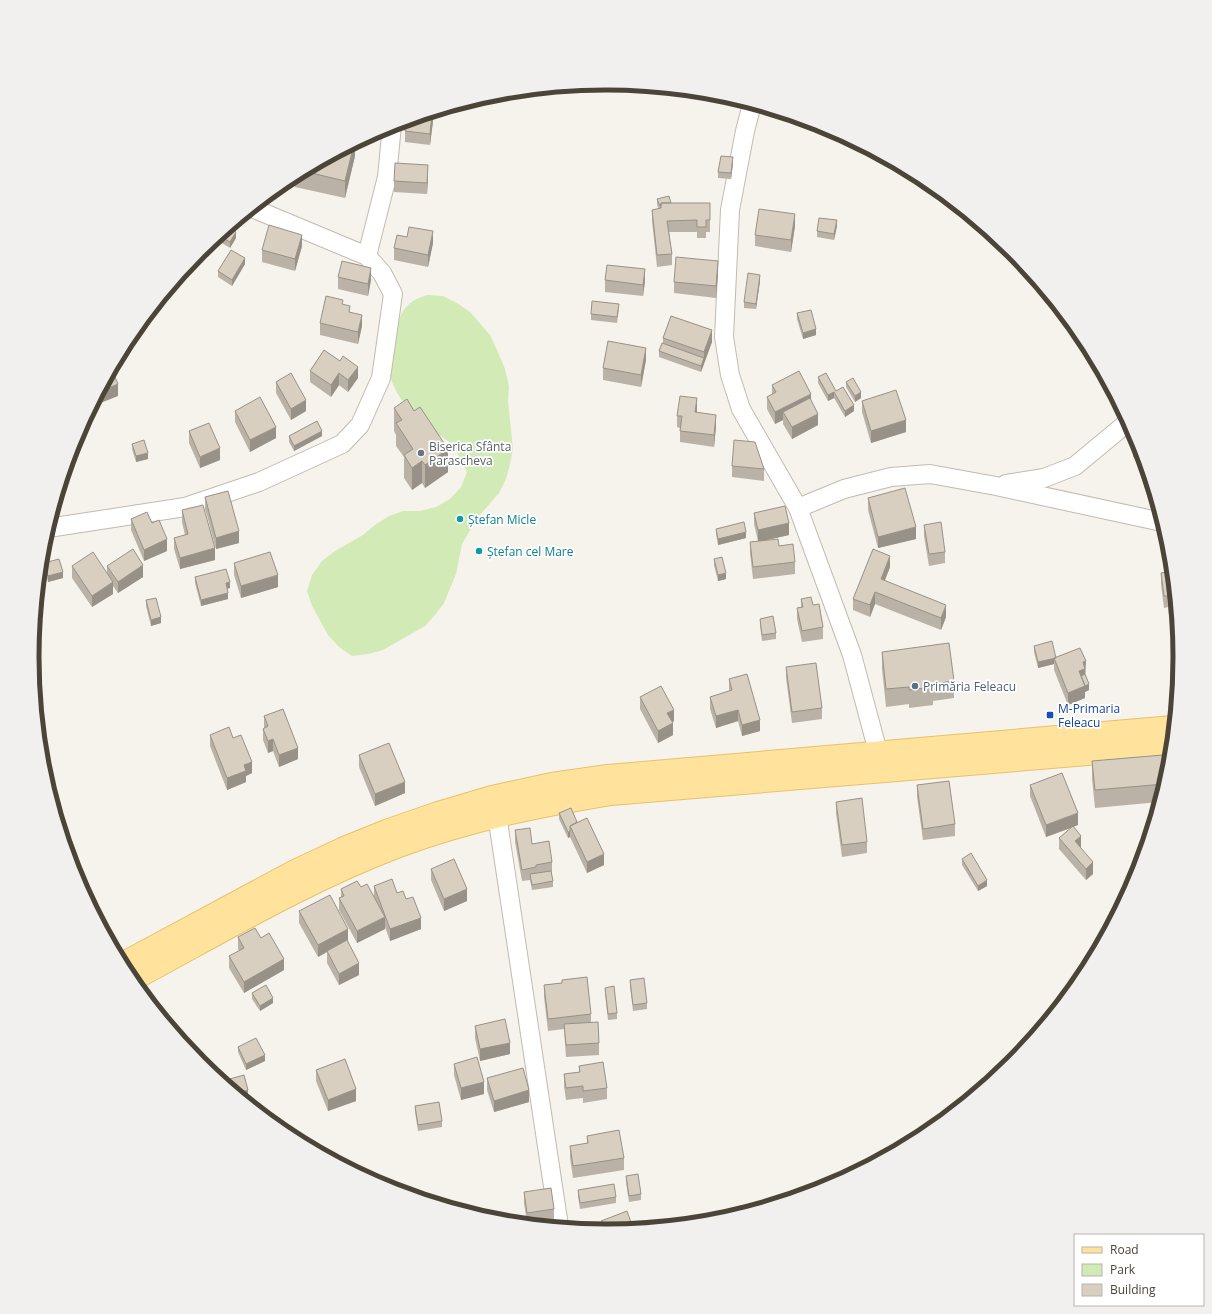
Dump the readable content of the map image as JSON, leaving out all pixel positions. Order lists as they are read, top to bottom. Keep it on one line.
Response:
{"places":{"other":["Biserica Sfânta Parascheva","Ștefan Micle","Ștefan cel Mare","Primăria Feleacu"],"transit":["M-Primaria Feleacu"]},"legend":["Road","Park","Building"]}
